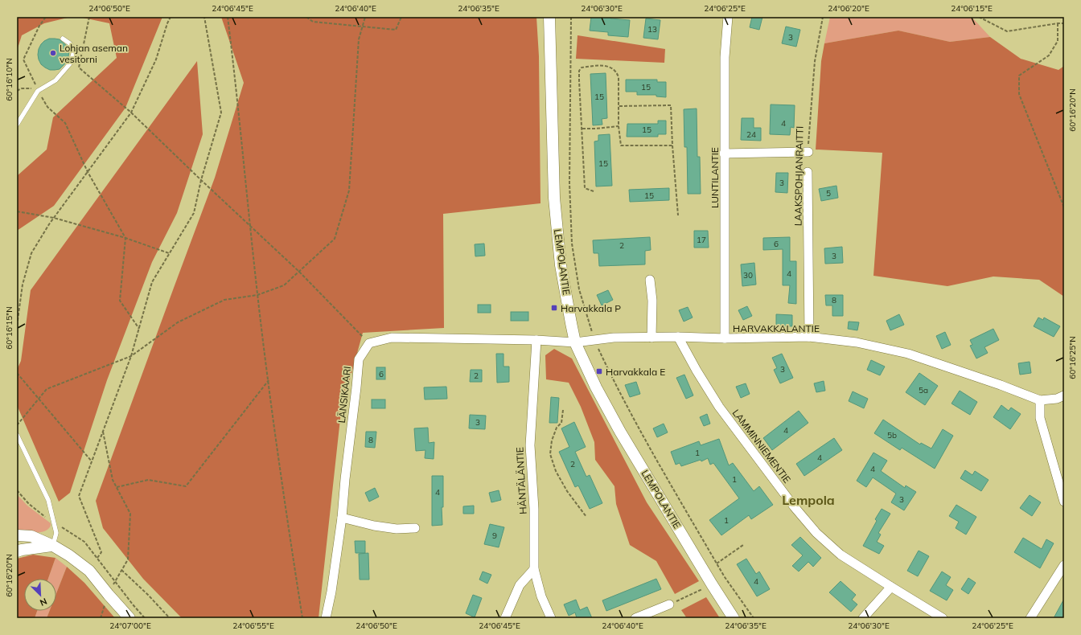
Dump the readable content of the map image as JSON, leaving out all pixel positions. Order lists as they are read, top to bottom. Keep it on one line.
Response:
{"streets":{"street":["LAAKSPOHJANRAITTI","LUNTILANTIE","LEMPOLANTIE","HARVAKKALANTIE","LÄNSIKAARI","LAMMINNIEMENTIE","HÄNTÄLÄNTIE"]},"crossings":[["LAAKSPOHJANRAITTI","HARVAKKALANTIE"],["LUNTILANTIE","HARVAKKALANTIE"],["LEMPOLANTIE","HARVAKKALANTIE"],["HARVAKKALANTIE","LAMMINNIEMENTIE"]],"districts":["Lempola"],"places":{"other":["Lohjan aseman vesitorni"],"transit":["Harvakkala P","Harvakkala E"]},"house_numbers":["13","3","15","15","4","15","24","15","3","5","15","17","6","2","3","4","30","8","3","6","2","5a","3","4","5b","8","1","4","2","4","1","4","3","1","9","4"],"north":"bottom right","coordinates":["24°06'50\"E","24°06'45\"E","24°06'40\"E","24°06'35\"E","24°06'30\"E","24°06'25\"E","24°06'20\"E","24°06'15\"E","60°16'10\"N","60°16'20\"N","60°16'15\"N","60°16'25\"N","24°07'00\"E","24°06'55\"E"]}
